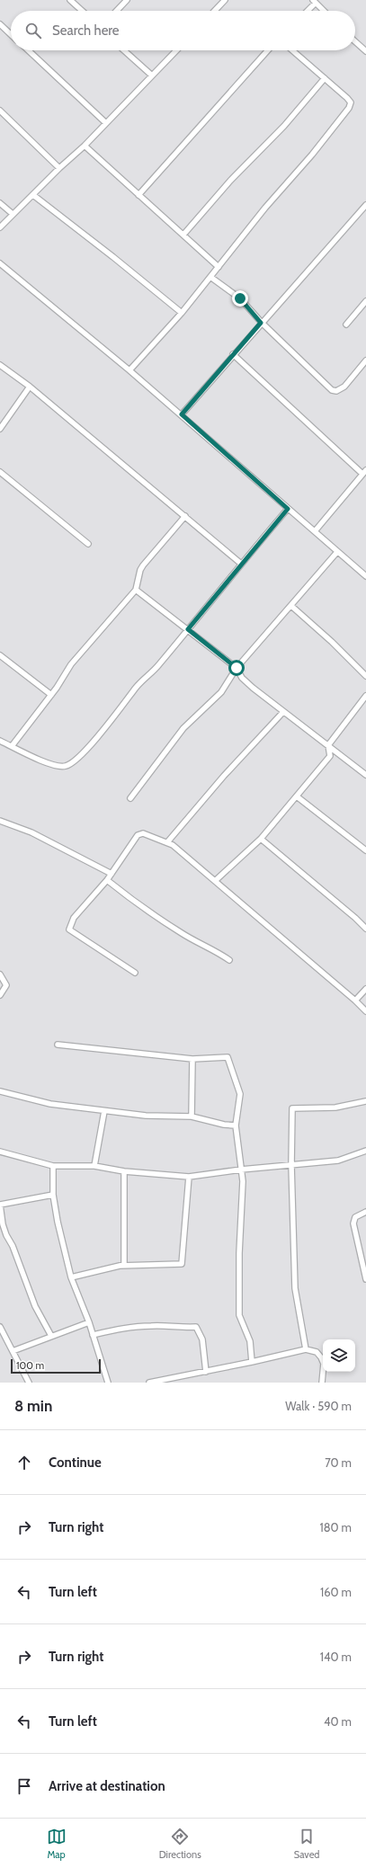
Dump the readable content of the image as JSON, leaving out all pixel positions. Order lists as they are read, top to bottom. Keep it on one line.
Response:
{"scale_bar":"100 m","page":{"search":"Search here","scale":"100 m","heading":["8 min","Walk · 590 m"],"list":[["Continue","70 m"],["Turn right","180 m"],["Turn left","160 m"],["Turn right","140 m"],["Turn left","40 m"],"Arrive at destination"],"nav":["Map","Directions","Saved"]}}
